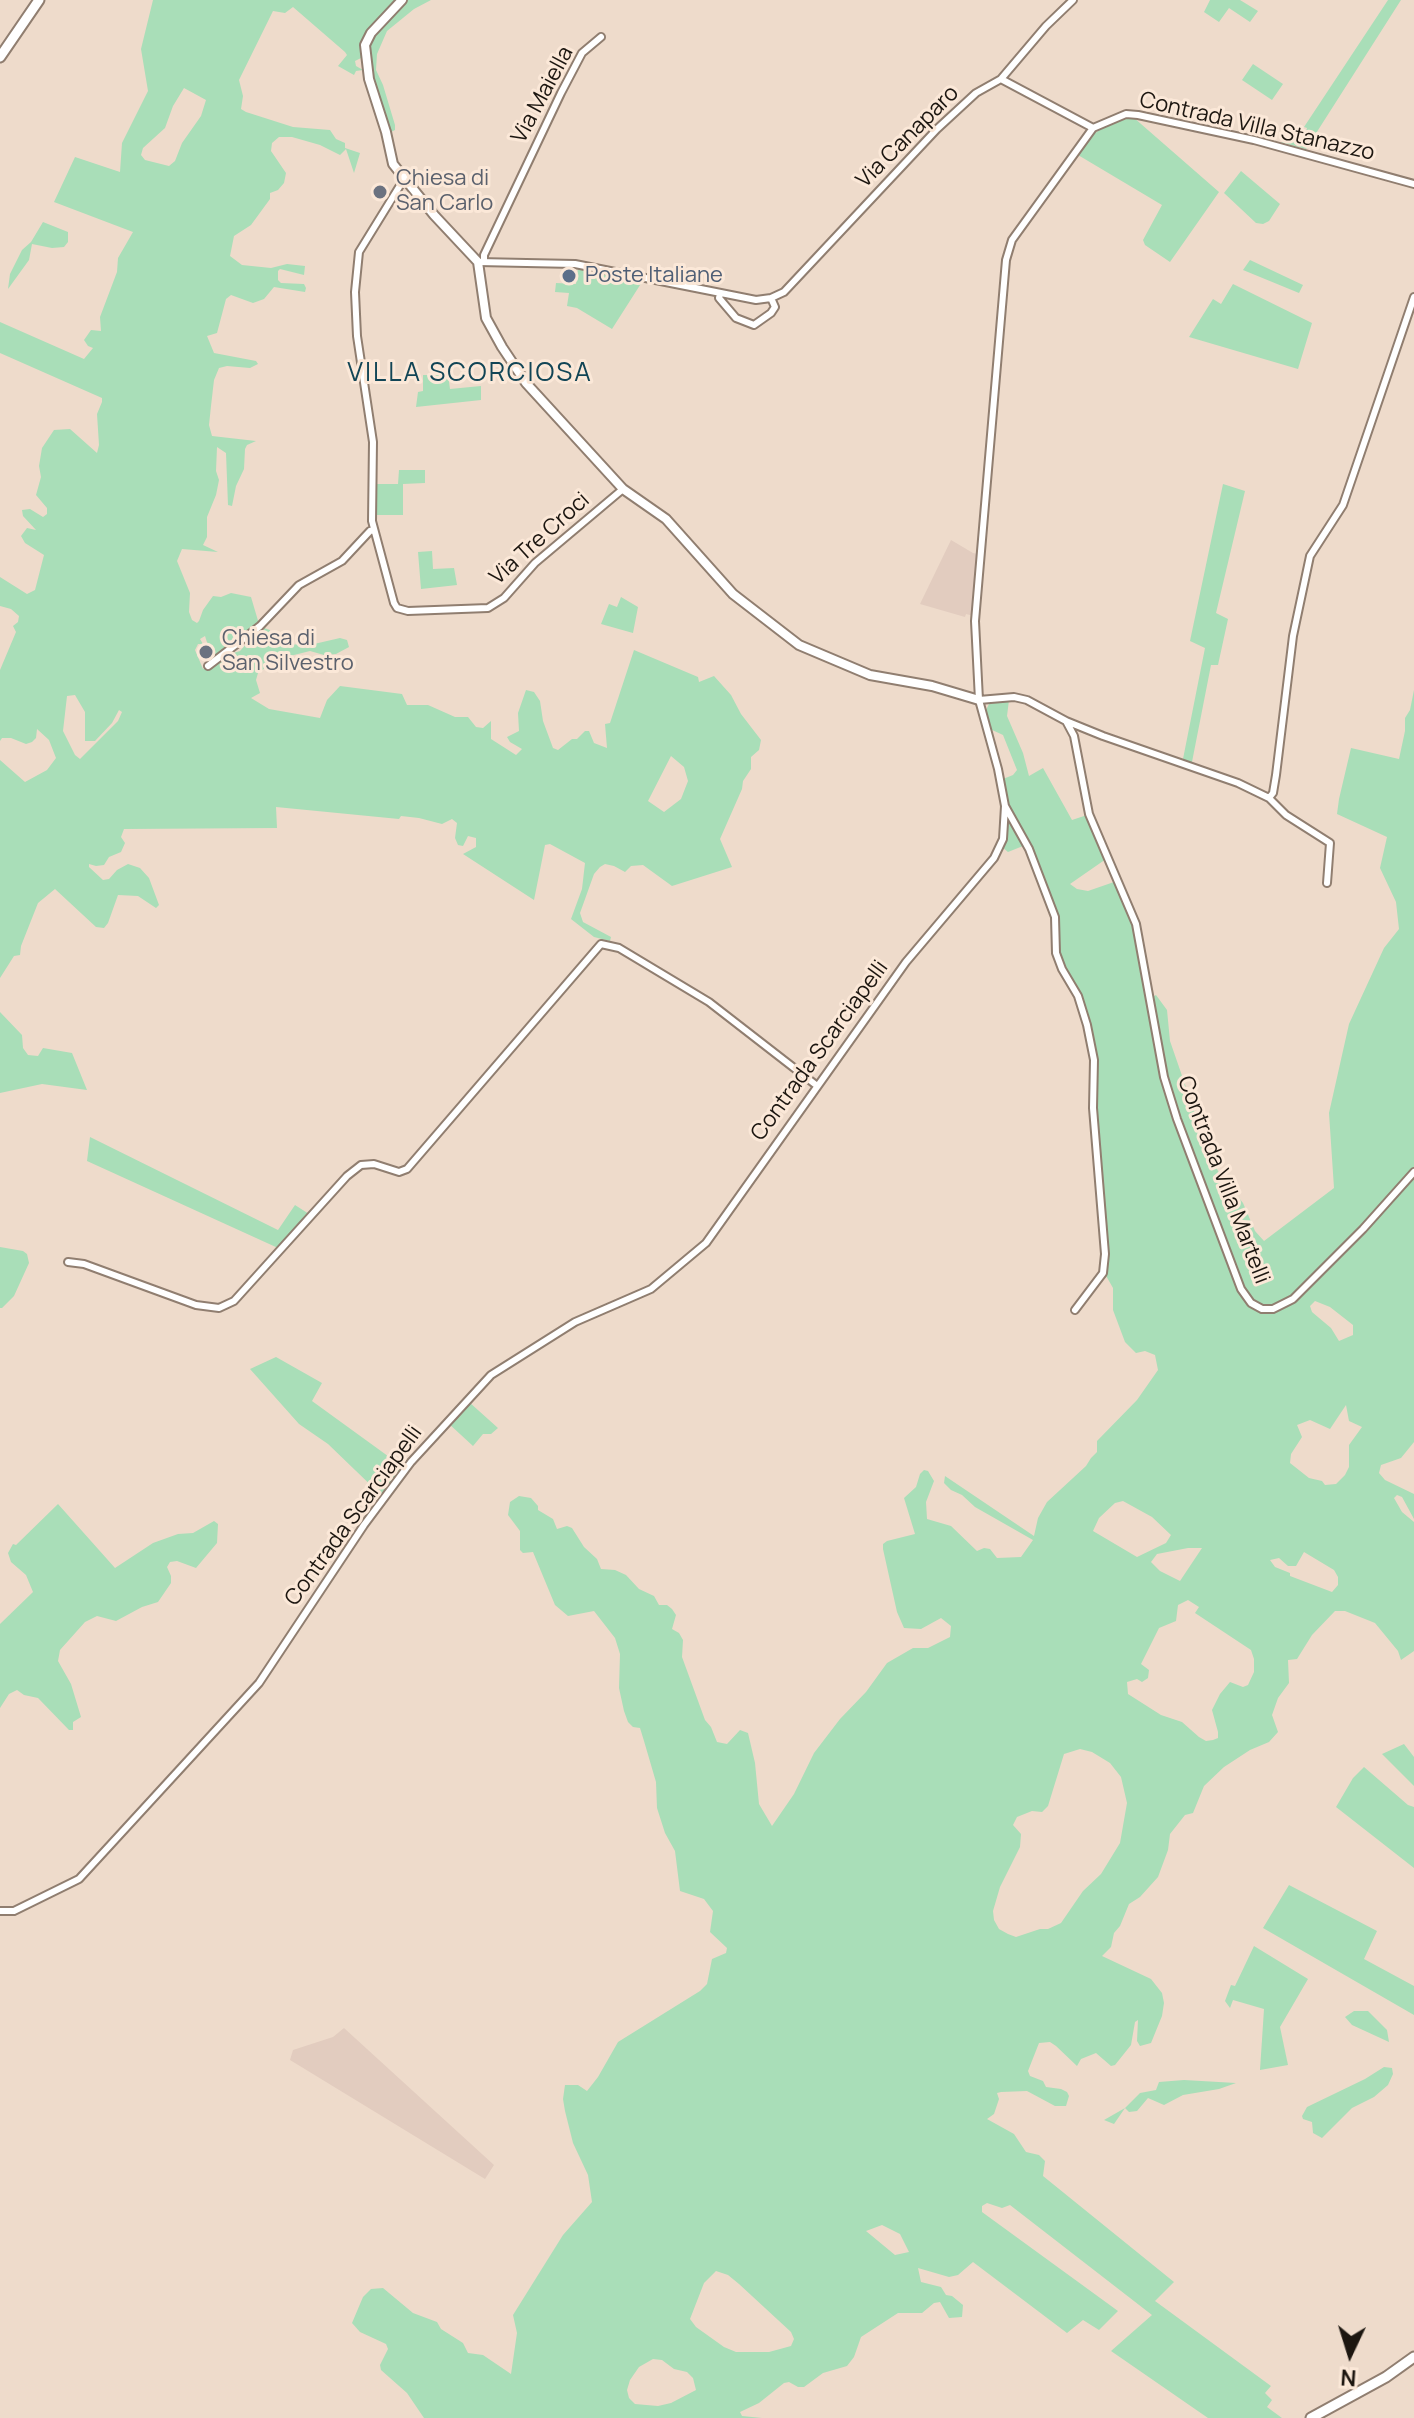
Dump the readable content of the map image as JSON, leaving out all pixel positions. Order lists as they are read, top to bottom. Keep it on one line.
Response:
{"streets":{"street":["Via Maiella","Contrada Villa Stanazzo","Via Canaparo","Via Tre Croci","Contrada Scarciapelli","Contrada Villa Martelli"]},"districts":["VILLA SCORCIOSA"],"places":["Chiesa di San Carlo","Poste Italiane","Chiesa di San Silvestro"],"north":"bottom"}
